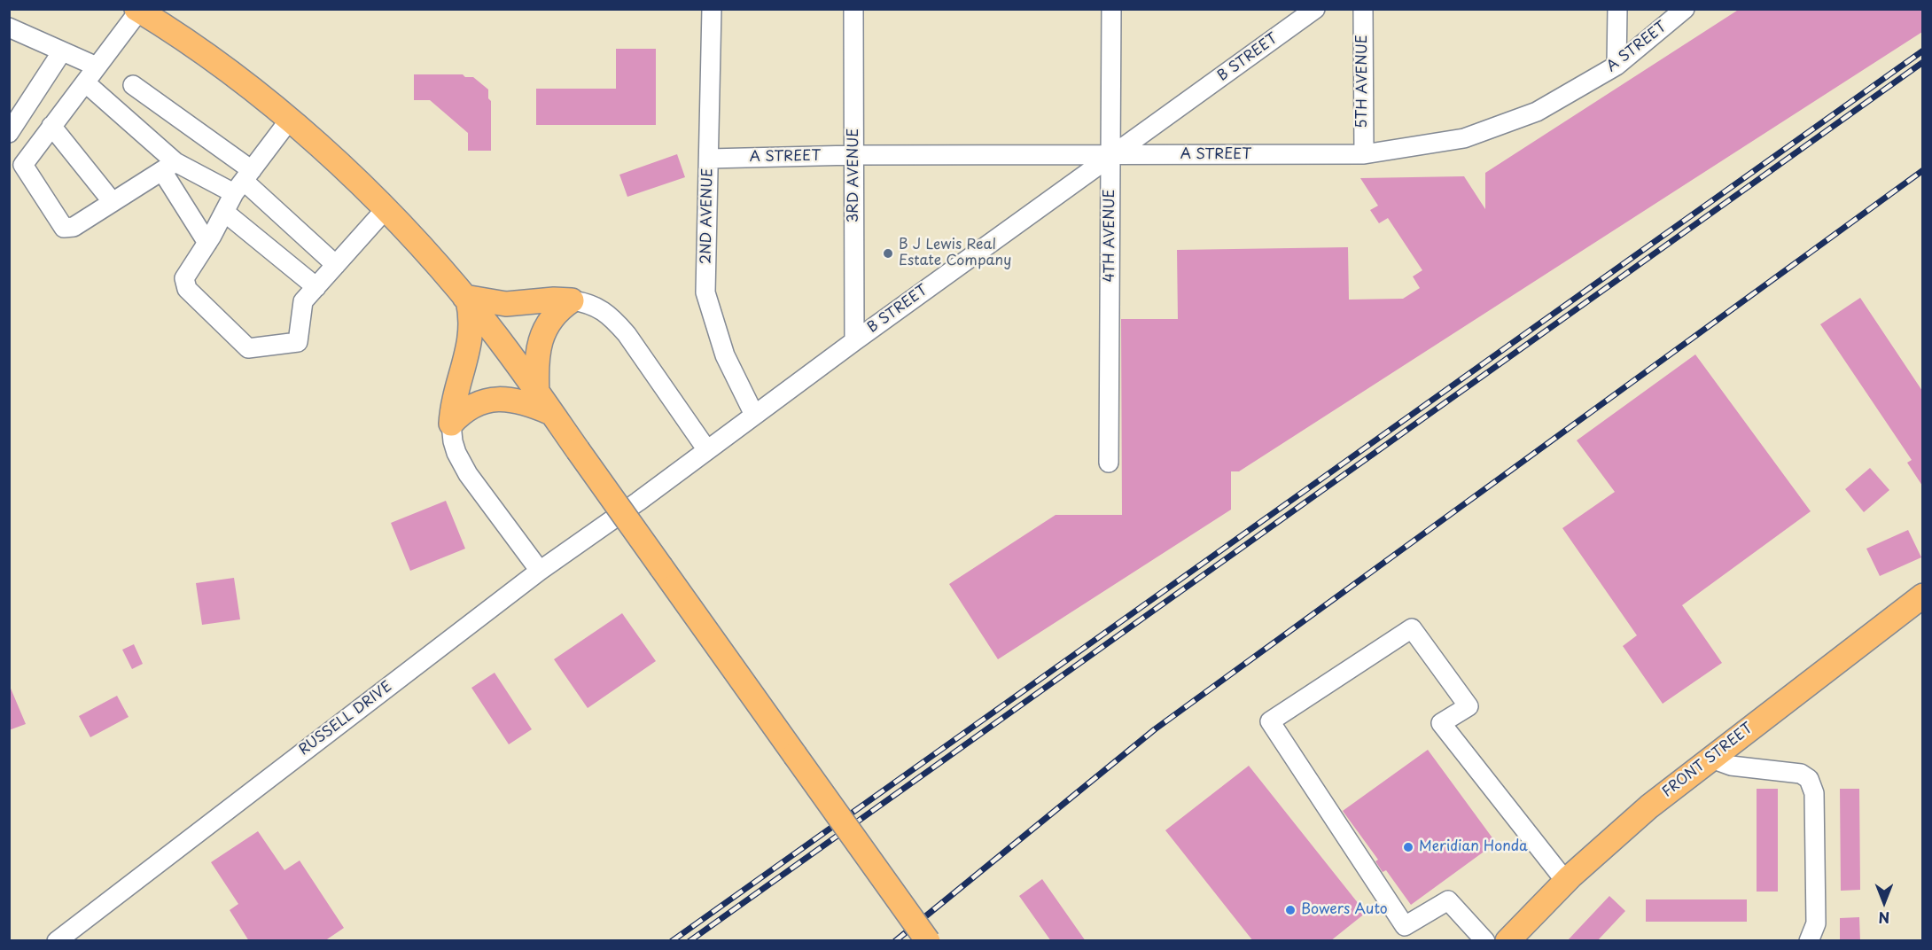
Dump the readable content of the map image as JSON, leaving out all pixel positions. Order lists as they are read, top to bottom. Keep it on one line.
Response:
{"streets":{"main road":["FRONT STREET"],"street":["A STREET","B STREET","5TH AVENUE","3RD AVENUE","2ND AVENUE","4TH AVENUE","RUSSELL DRIVE"]},"crossings":[["A STREET","B STREET"],["A STREET","5TH AVENUE"],["A STREET","3RD AVENUE"],["A STREET","2ND AVENUE"],["A STREET","4TH AVENUE"],["B STREET","3RD AVENUE"],["B STREET","2ND AVENUE"],["B STREET","4TH AVENUE"],["B STREET","RUSSELL DRIVE"]],"places":["B J Lewis Real Estate Company","Meridian Honda","Bowers Auto"],"north":"bottom"}
